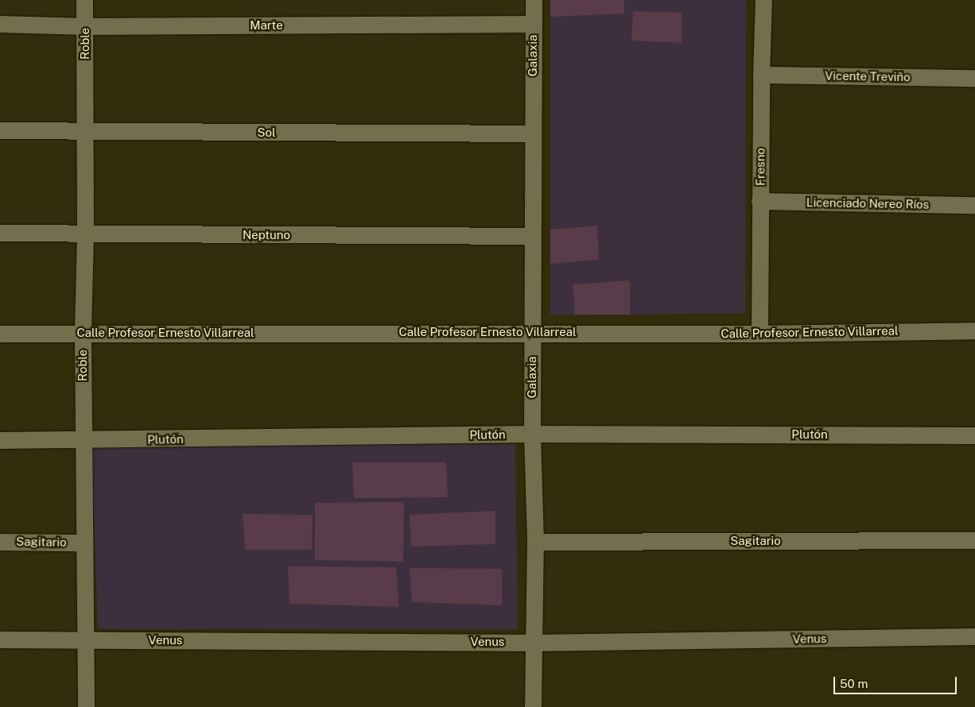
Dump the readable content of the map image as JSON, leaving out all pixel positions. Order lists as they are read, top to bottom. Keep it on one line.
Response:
{"streets":{"street":["Marte","Roble","Galaxia","Vicente Treviño","Sol","Fresno","Licenciado Nereo Ríos","Neptuno","Calle Profesor Ernesto Villarreal","Plutón","Sagitario","Venus"]},"crossings":[["Marte","Roble"],["Marte","Galaxia"],["Roble","Sol"],["Roble","Neptuno"],["Roble","Calle Profesor Ernesto Villarreal"],["Roble","Plutón"],["Roble","Sagitario"],["Roble","Venus"],["Galaxia","Sol"],["Galaxia","Neptuno"],["Galaxia","Calle Profesor Ernesto Villarreal"],["Galaxia","Plutón"],["Galaxia","Sagitario"],["Galaxia","Venus"],["Vicente Treviño","Fresno"],["Fresno","Licenciado Nereo Ríos"],["Fresno","Calle Profesor Ernesto Villarreal"]],"scale_bar":"50 m"}
